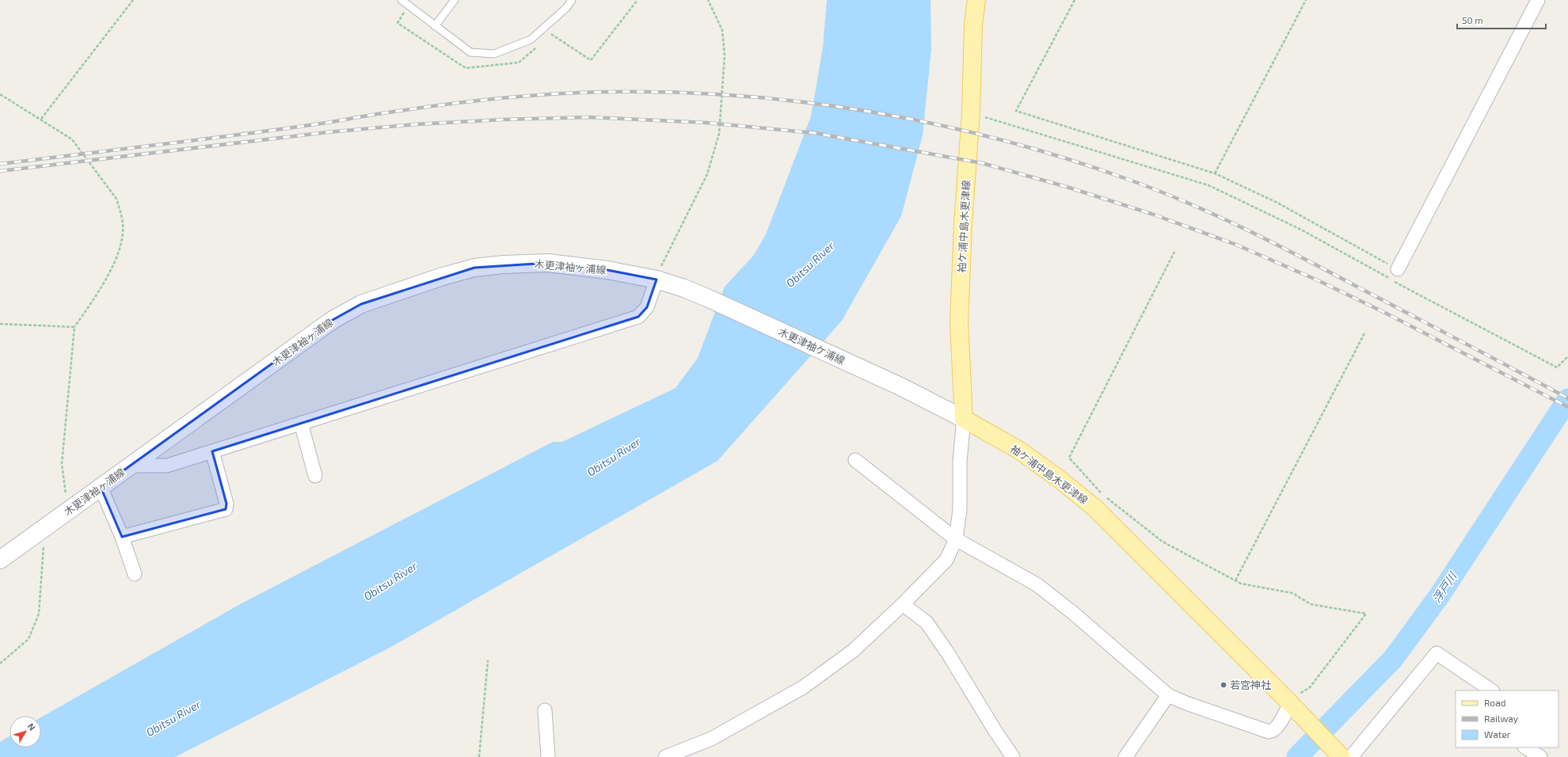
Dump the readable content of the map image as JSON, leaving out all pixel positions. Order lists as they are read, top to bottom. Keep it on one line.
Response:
{"streets":{"main road":["袖ケ浦中島木更津線","木更津袖ヶ浦線","木更津袖ケ浦線"]},"crossings":[["袖ケ浦中島木更津線","木更津袖ケ浦線"],["木更津袖ヶ浦線","木更津袖ケ浦線"]],"water":["Obitsu River","浮戸川"],"places":["若宮神社"],"legend":["Road","Railway","Water"],"scale_bar":"50 m","north":"top right"}
